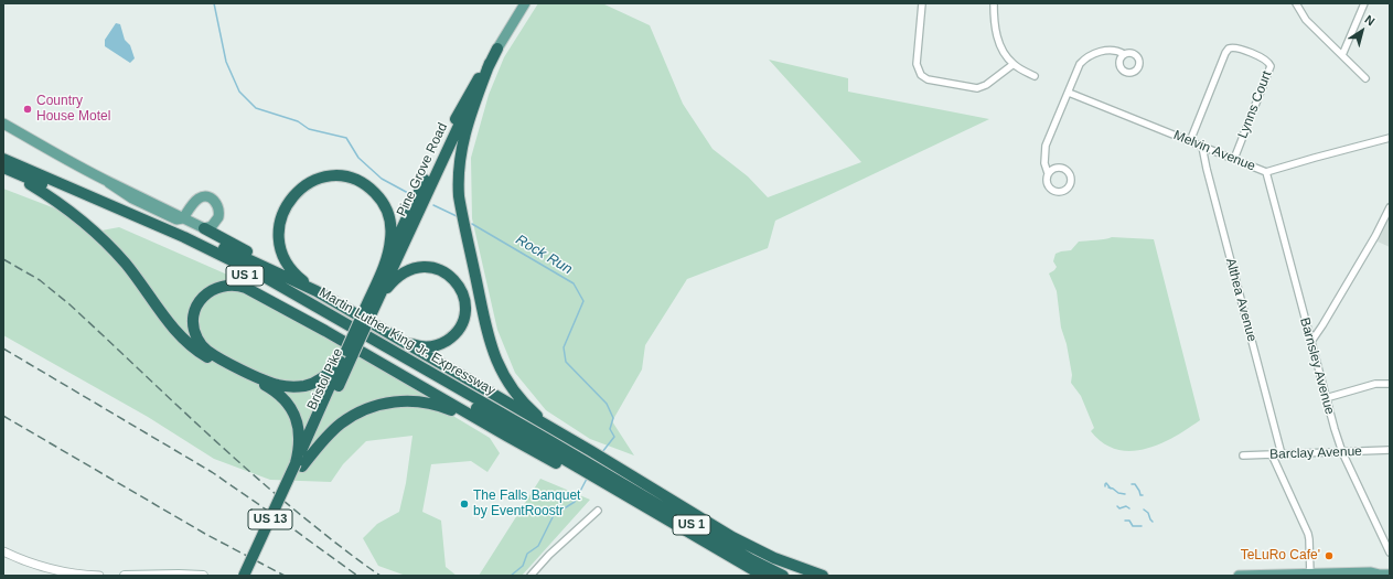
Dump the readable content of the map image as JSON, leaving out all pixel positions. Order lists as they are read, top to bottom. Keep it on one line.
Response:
{"streets":{"highway":["Pine Grove Road","US 1","Martin Luther King Jr. Expressway","Bristol Pike","US 13"],"street":["Lynns Court","Melvin Avenue","Althea Avenue","Barnsley Avenue","Barclay Avenue"]},"crossings":[["Lynns Court","Melvin Avenue"],["Melvin Avenue","Althea Avenue"],["Melvin Avenue","Barnsley Avenue"],["Pine Grove Road","Bristol Pike"],["Pine Grove Road","US 13"],["Althea Avenue","Barclay Avenue"],["Barnsley Avenue","Barclay Avenue"],["Bristol Pike","US 13"]],"water":["Rock Run"],"places":["Country House Motel","The Falls Banquet by EventRoostr","TeLuRo Cafe'"],"north":"top right"}
